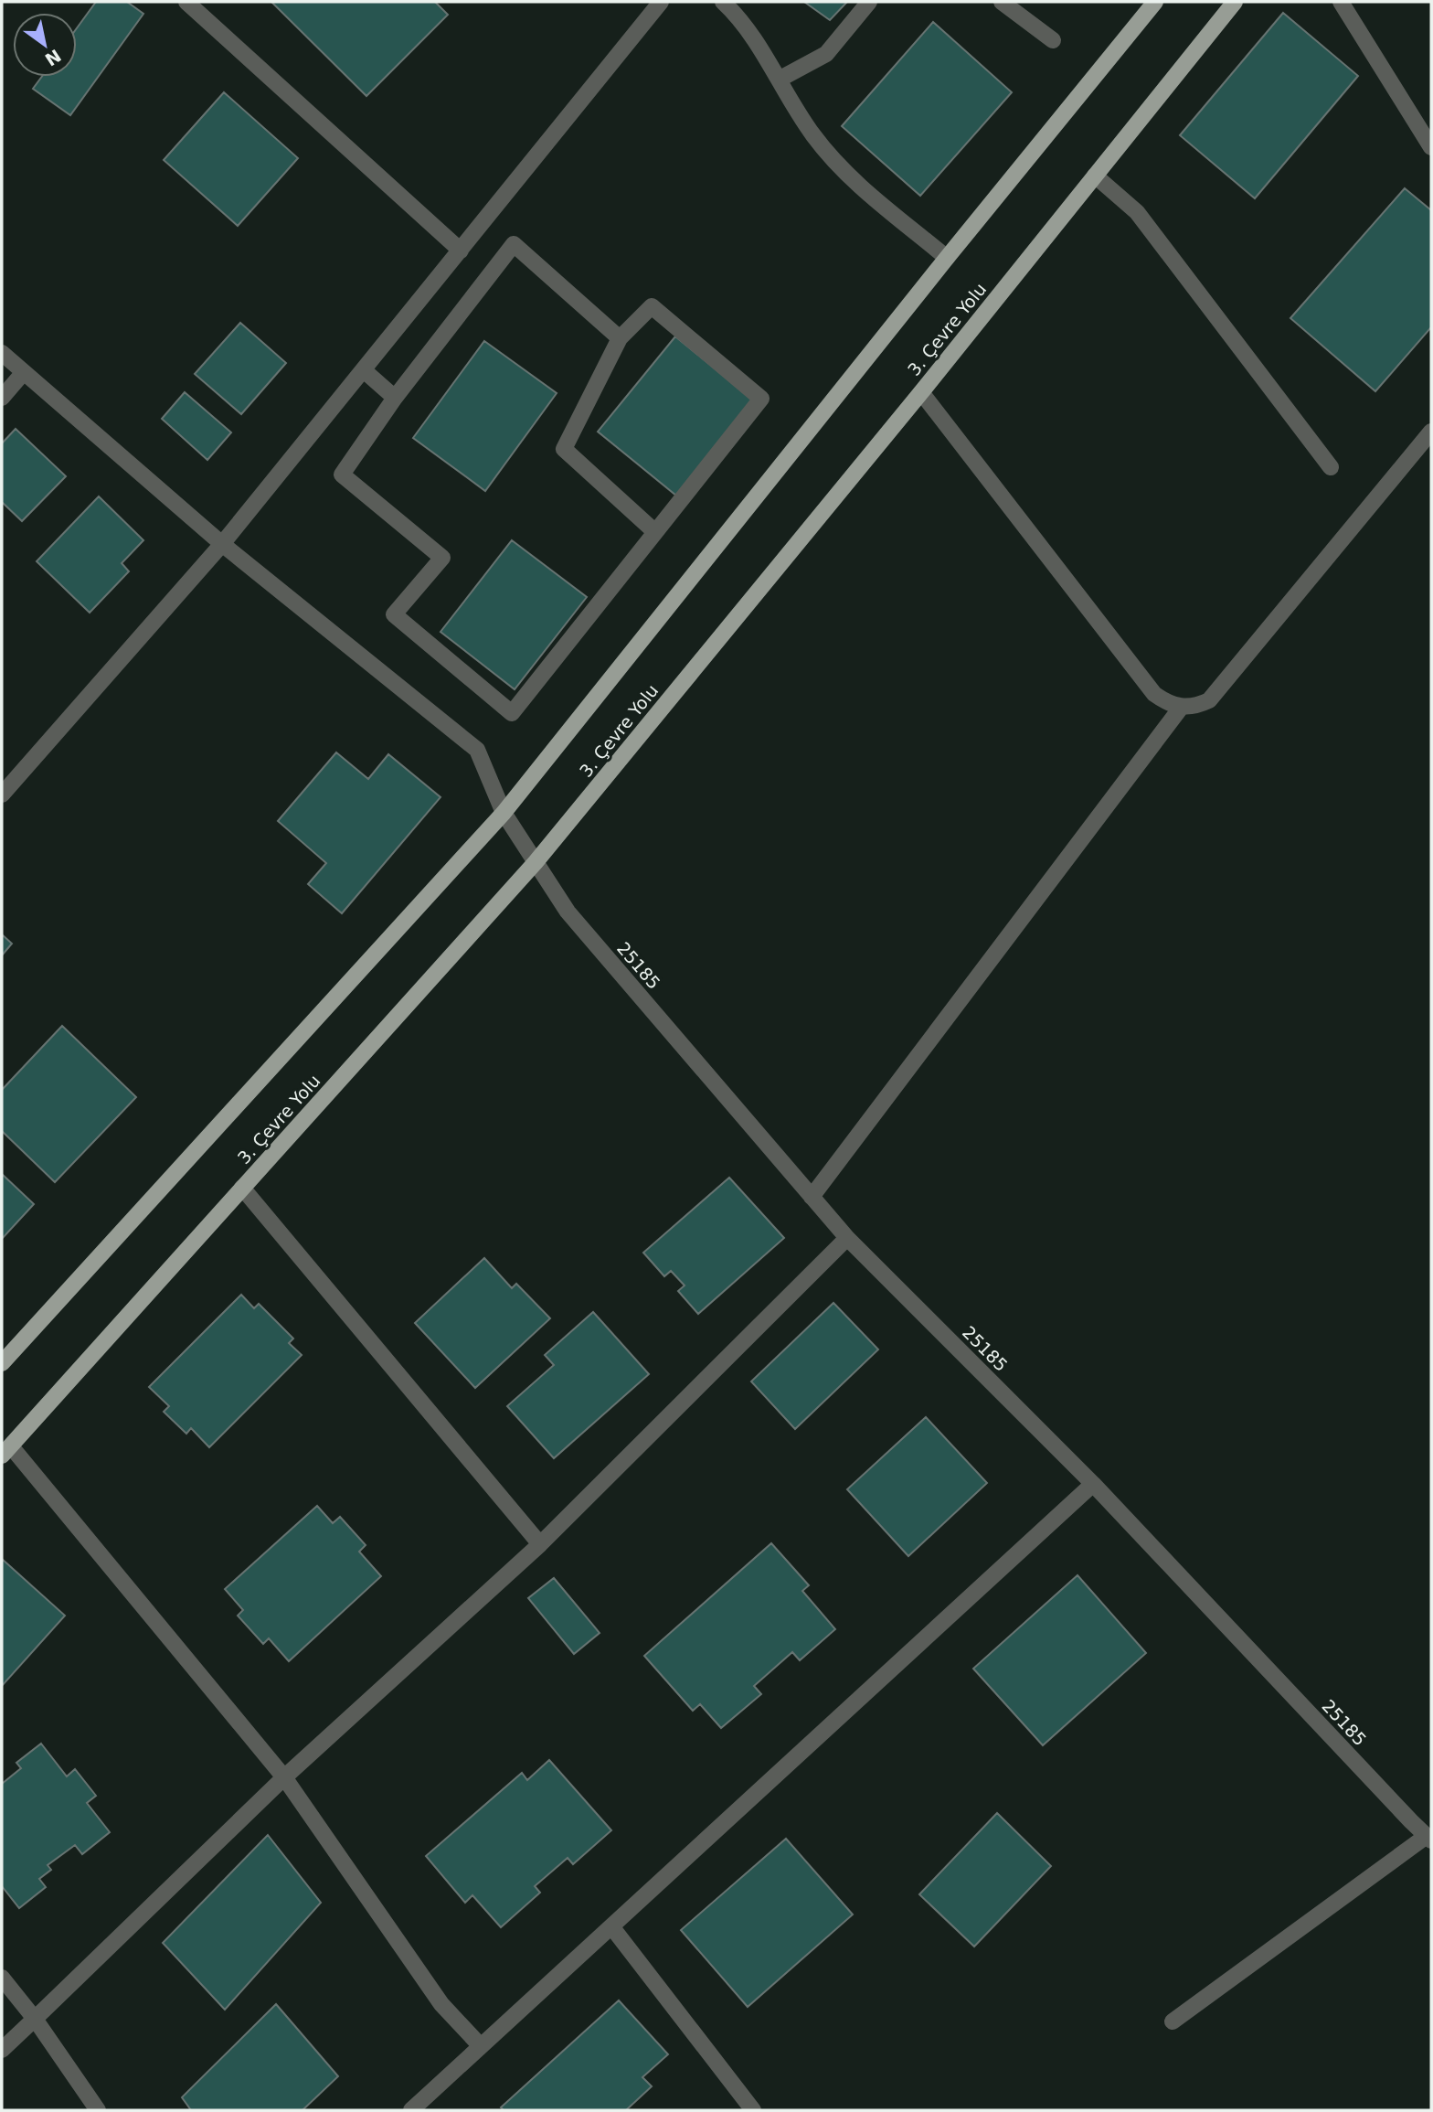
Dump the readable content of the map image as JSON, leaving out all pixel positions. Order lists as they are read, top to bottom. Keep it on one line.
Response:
{"streets":{"main road":["3. Çevre Yolu"],"street":["25185"]},"crossings":[["3. Çevre Yolu","25185"]],"north":"bottom right"}
